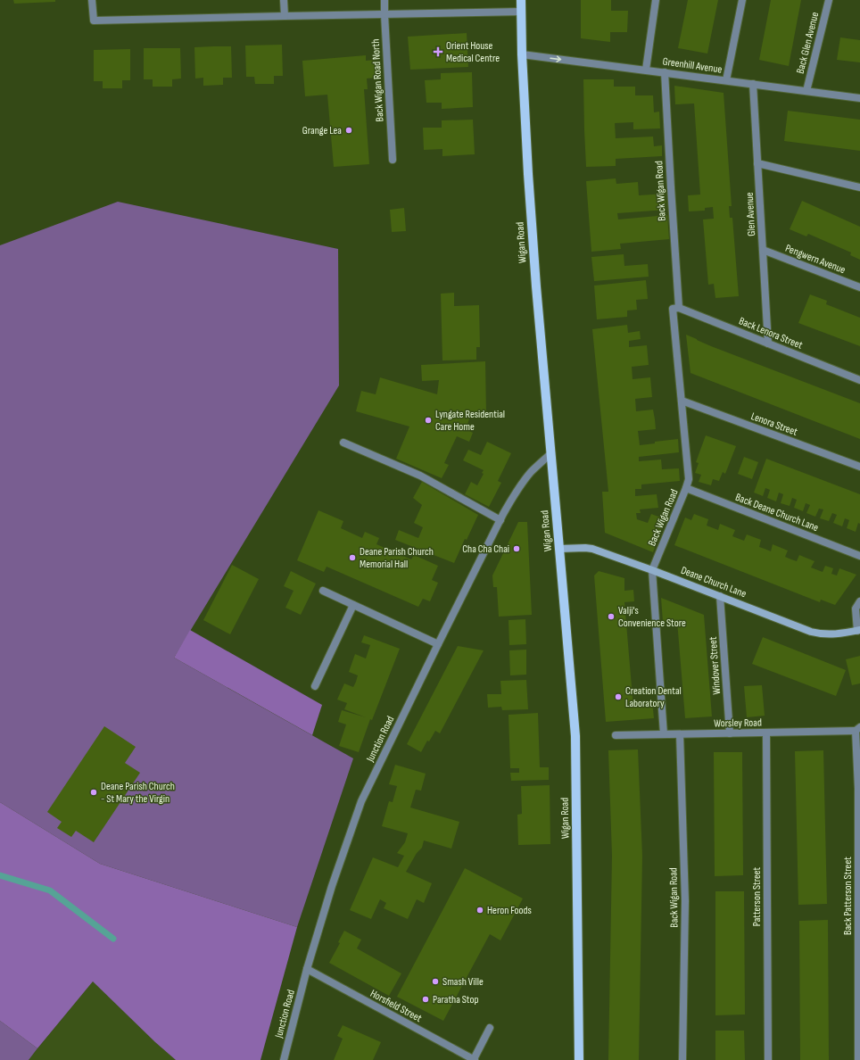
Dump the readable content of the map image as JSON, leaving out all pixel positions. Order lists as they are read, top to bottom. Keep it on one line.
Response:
{"streets":{"main road":["Wigan Road"],"street":["Back Glen Avenue","Greenhill Avenue","Back Wigan Road North","Back Wigan Road","Glen Avenue","Pengwern Avenue","Back Lenora Street","Lenora Street","Back Deane Church Lane","Deane Church Lane","Windover Street","Worsley Road","Junction Road","Back Patterson Street","Patterson Street","Horsfield Street"]},"crossings":[["Back Glen Avenue","Greenhill Avenue"],["Greenhill Avenue","Back Wigan Road"],["Greenhill Avenue","Glen Avenue"],["Greenhill Avenue","Wigan Road"],["Back Wigan Road","Back Lenora Street"],["Back Wigan Road","Lenora Street"],["Back Wigan Road","Back Deane Church Lane"],["Back Wigan Road","Deane Church Lane"],["Back Wigan Road","Worsley Road"],["Glen Avenue","Pengwern Avenue"],["Glen Avenue","Back Lenora Street"],["Wigan Road","Deane Church Lane"],["Wigan Road","Junction Road"],["Deane Church Lane","Windover Street"],["Windover Street","Worsley Road"],["Worsley Road","Back Patterson Street"],["Worsley Road","Patterson Street"],["Junction Road","Horsfield Street"]],"one_way":["Greenhill Avenue"],"places":{"health":["Orient House Medical Centre"],"other":["Grange Lea","Lyngate Residential Care Home","Cha Cha Chai","Deane Parish Church Memorial Hall","Valji's Convenience Store","Creation Dental Laboratory","Deane Parish Church - St Mary the Virgin","Heron Foods","Smash Ville","Paratha Stop"]}}
